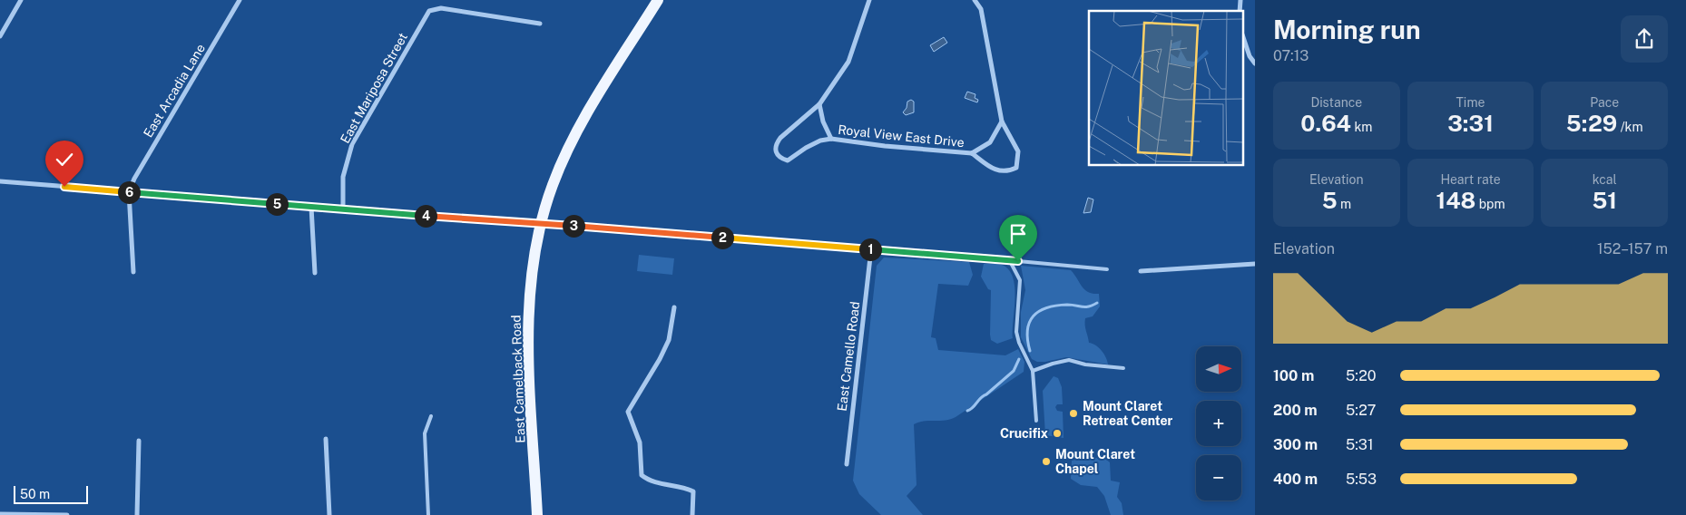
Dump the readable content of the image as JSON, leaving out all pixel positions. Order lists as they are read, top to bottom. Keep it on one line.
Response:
{"streets":{"main road":["East Camelback Road"],"street":["East Mariposa Street","East Arcadia Lane","Royal View East Drive","East Camello Road"]},"places":["Mount Claret Retreat Center","Crucifix","Mount Claret Chapel"],"scale_bar":"50 m","north":"right","page":{"heading":["Morning run","07:13"],"stats":[["Distance","0.64 km"],["Time","3:31"],["Pace","5:29 /km"],["Elevation","5 m"],["Heart rate","148 bpm"],["kcal","51"]],"pins":["6","5","4","3","2","1"],"chart":["Elevation","152–157 m"],"map_buttons":["+","−"],"list":[{"name":"100 m","note":"5:20"},{"name":"200 m","note":"5:27"},{"name":"300 m","note":"5:31"},{"name":"400 m","note":"5:53"}],"scale":"50 m"}}
